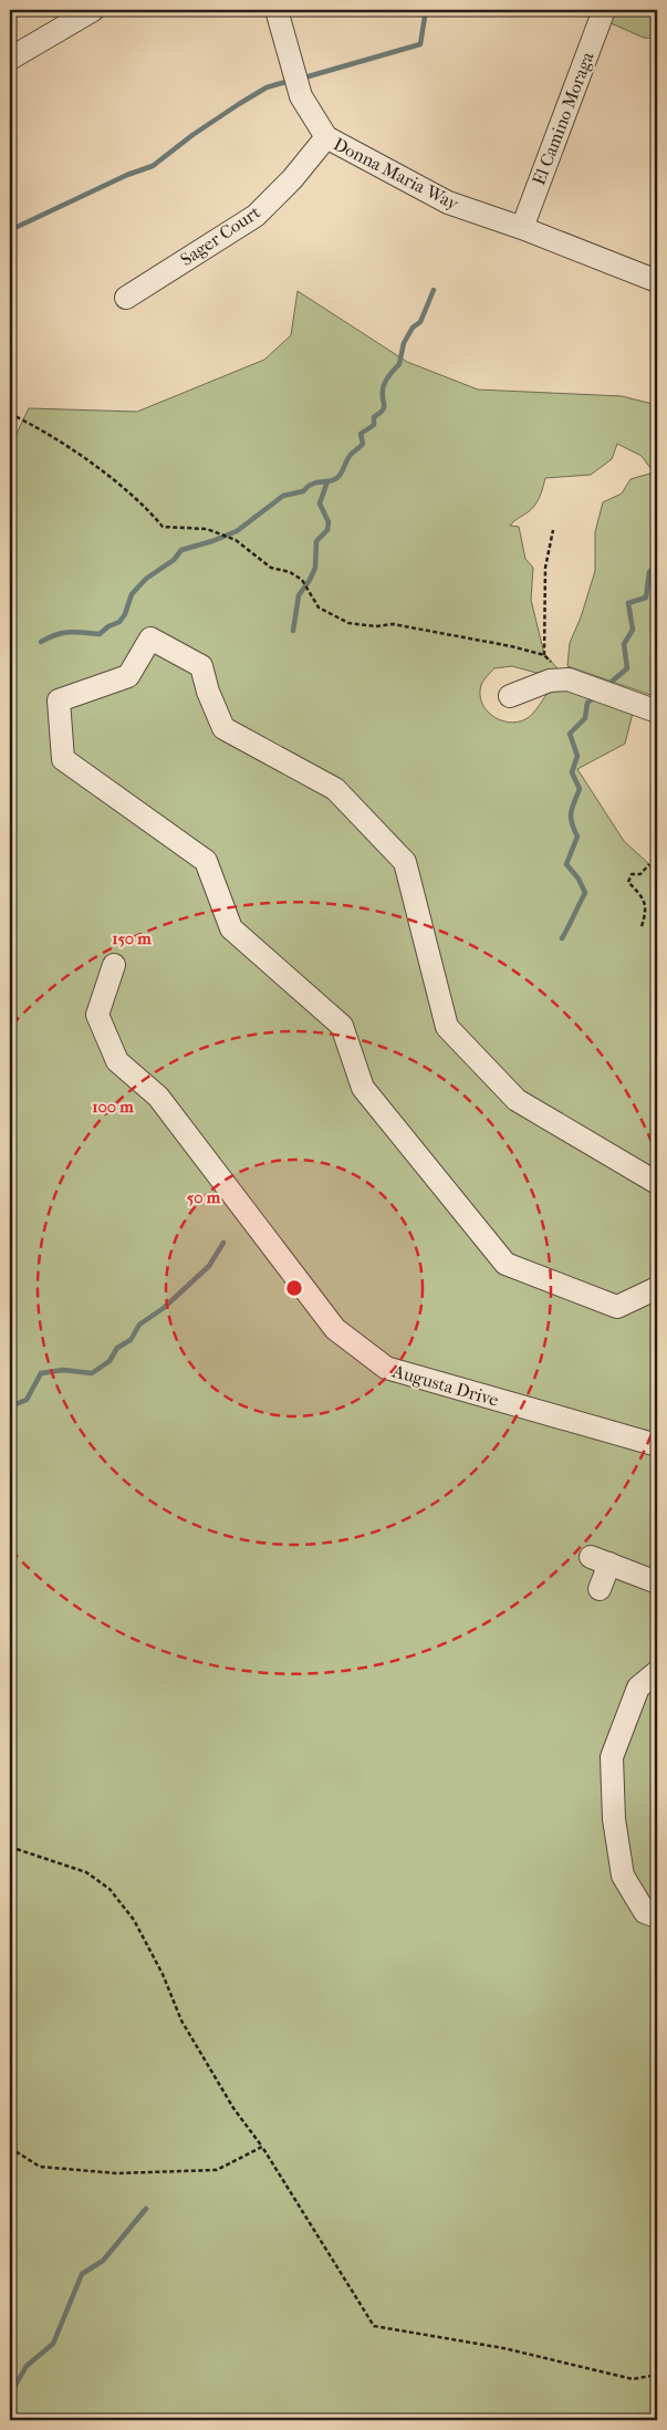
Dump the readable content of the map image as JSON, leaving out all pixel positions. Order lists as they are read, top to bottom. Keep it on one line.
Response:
{"streets":{"street":["El Camino Moraga","Donna Maria Way","Sager Court","Augusta Drive"]},"crossings":[["El Camino Moraga","Donna Maria Way"],["Donna Maria Way","Sager Court"]],"rings":["150 m","100 m","50 m"]}
